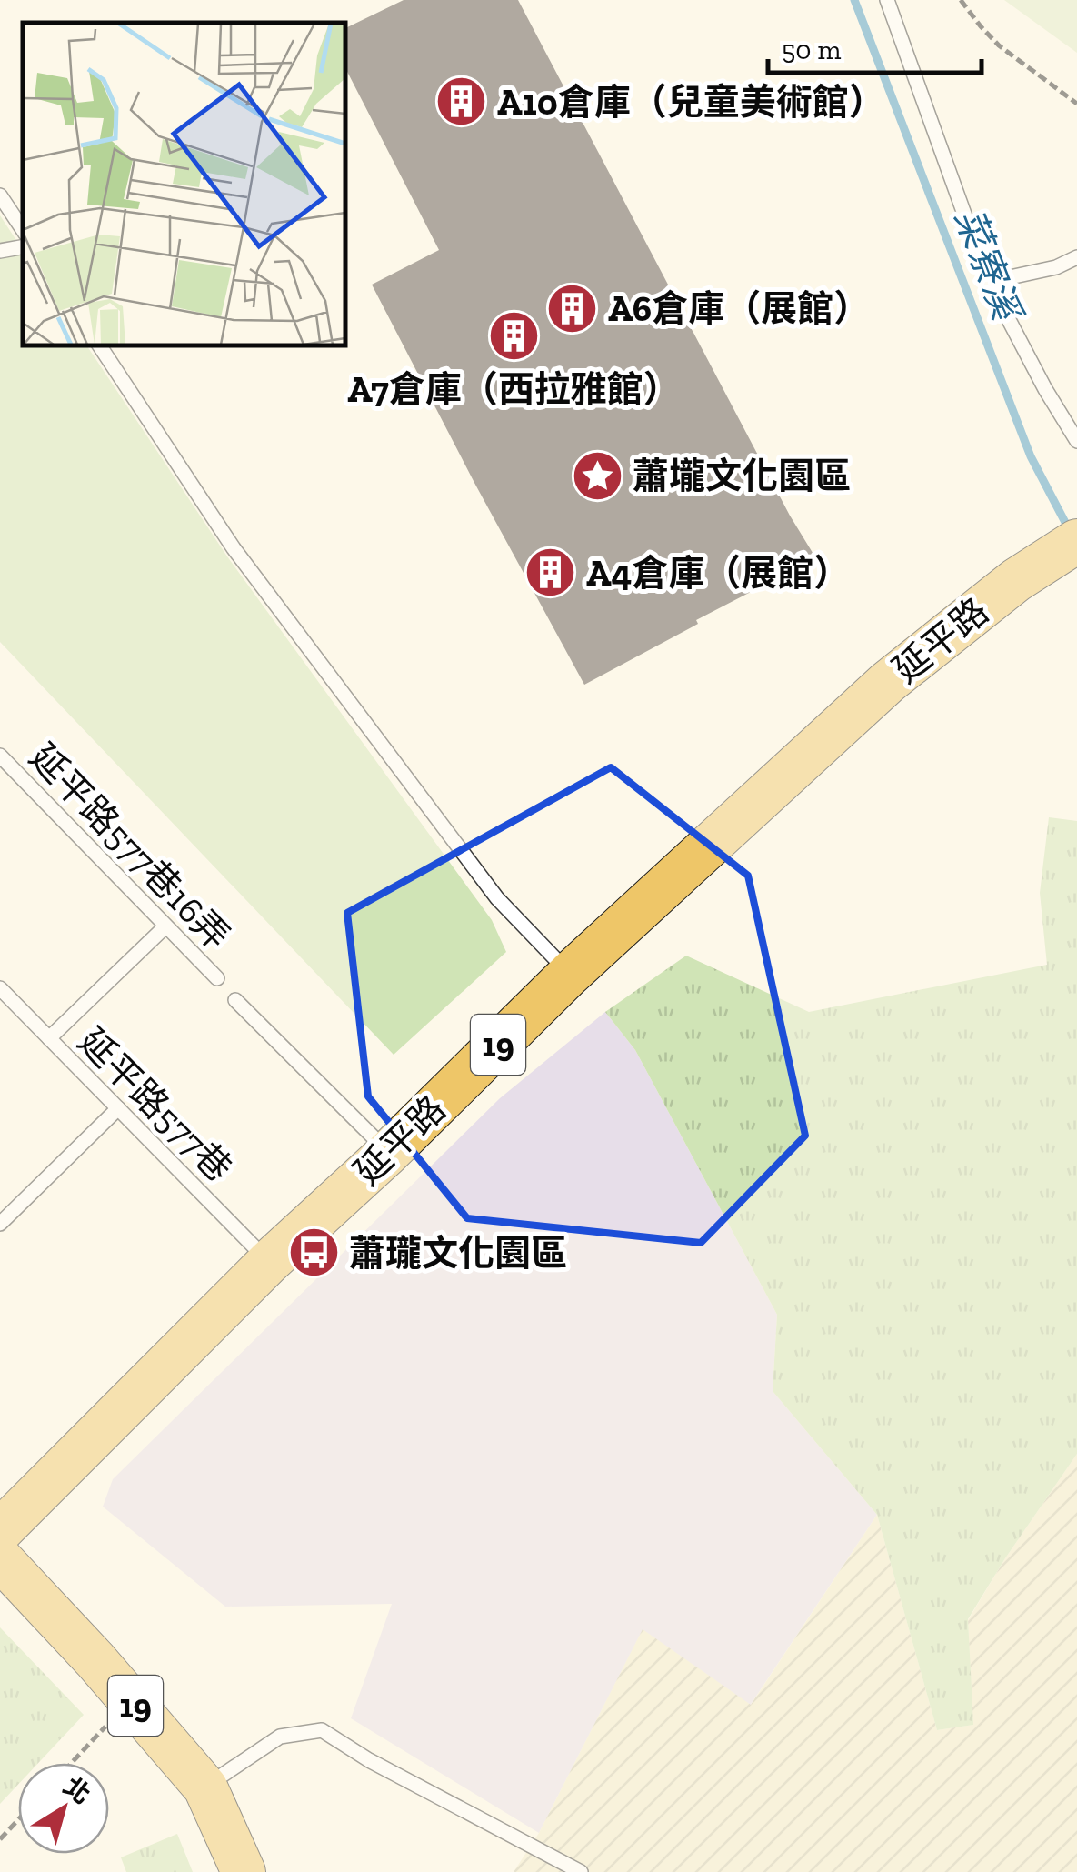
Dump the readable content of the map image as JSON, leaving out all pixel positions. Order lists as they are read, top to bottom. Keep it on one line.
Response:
{"streets":{"main road":["延平路","19"],"lane":["延平路577巷16弄","延平路577巷"]},"crossings":[["延平路","延平路577巷"]],"water":["菜寮溪"],"places":{"building":["A10倉庫（兒童美術館）","A6倉庫（展館）","A7倉庫（西拉雅館）","A4倉庫（展館）"],"place":["蕭壠文化園區"],"bus stop":["蕭瓏文化園區"]},"scale_bar":"50 m","north":"top right"}
